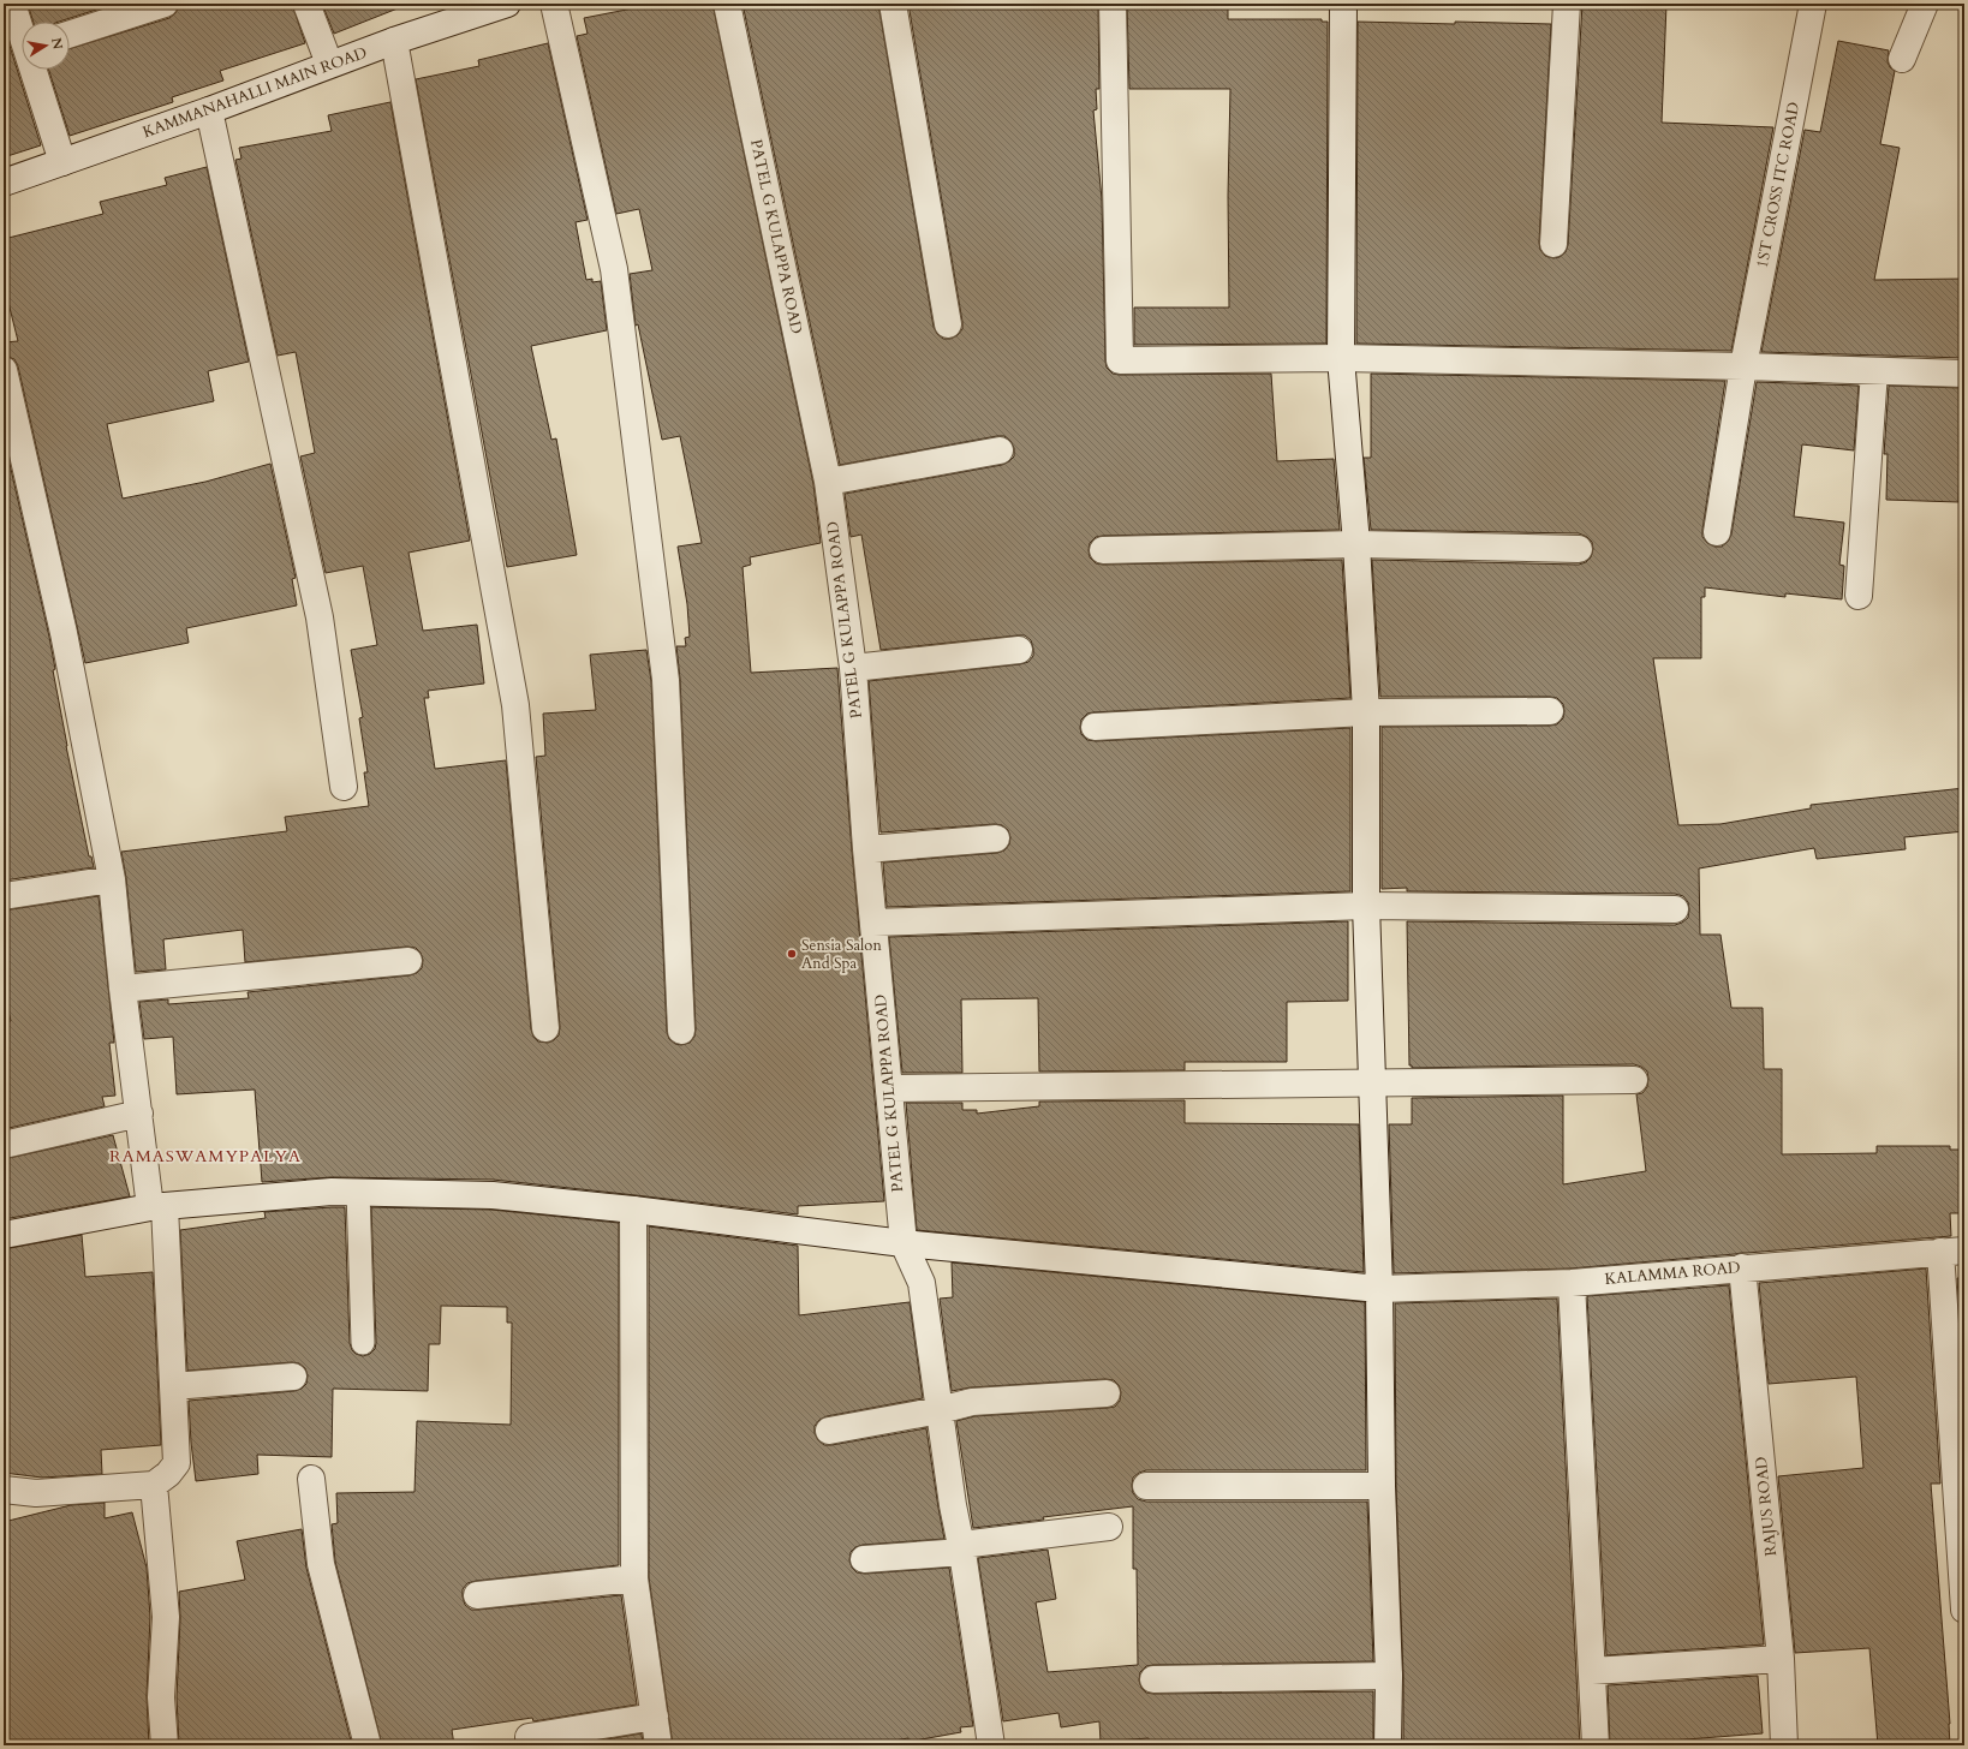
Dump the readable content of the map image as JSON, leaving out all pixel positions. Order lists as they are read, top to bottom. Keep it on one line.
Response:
{"streets":{"street":["KAMMANAHALLI MAIN ROAD","1ST CROSS ITC ROAD","PATEL G KULAPPA ROAD","KALAMMA ROAD","RAJUS ROAD"]},"crossings":[["PATEL G KULAPPA ROAD","KALAMMA ROAD"],["KALAMMA ROAD","RAJUS ROAD"]],"districts":["RAMASWAMYPALYA"],"places":["Sensia Salon And Spa"],"north":"right"}
